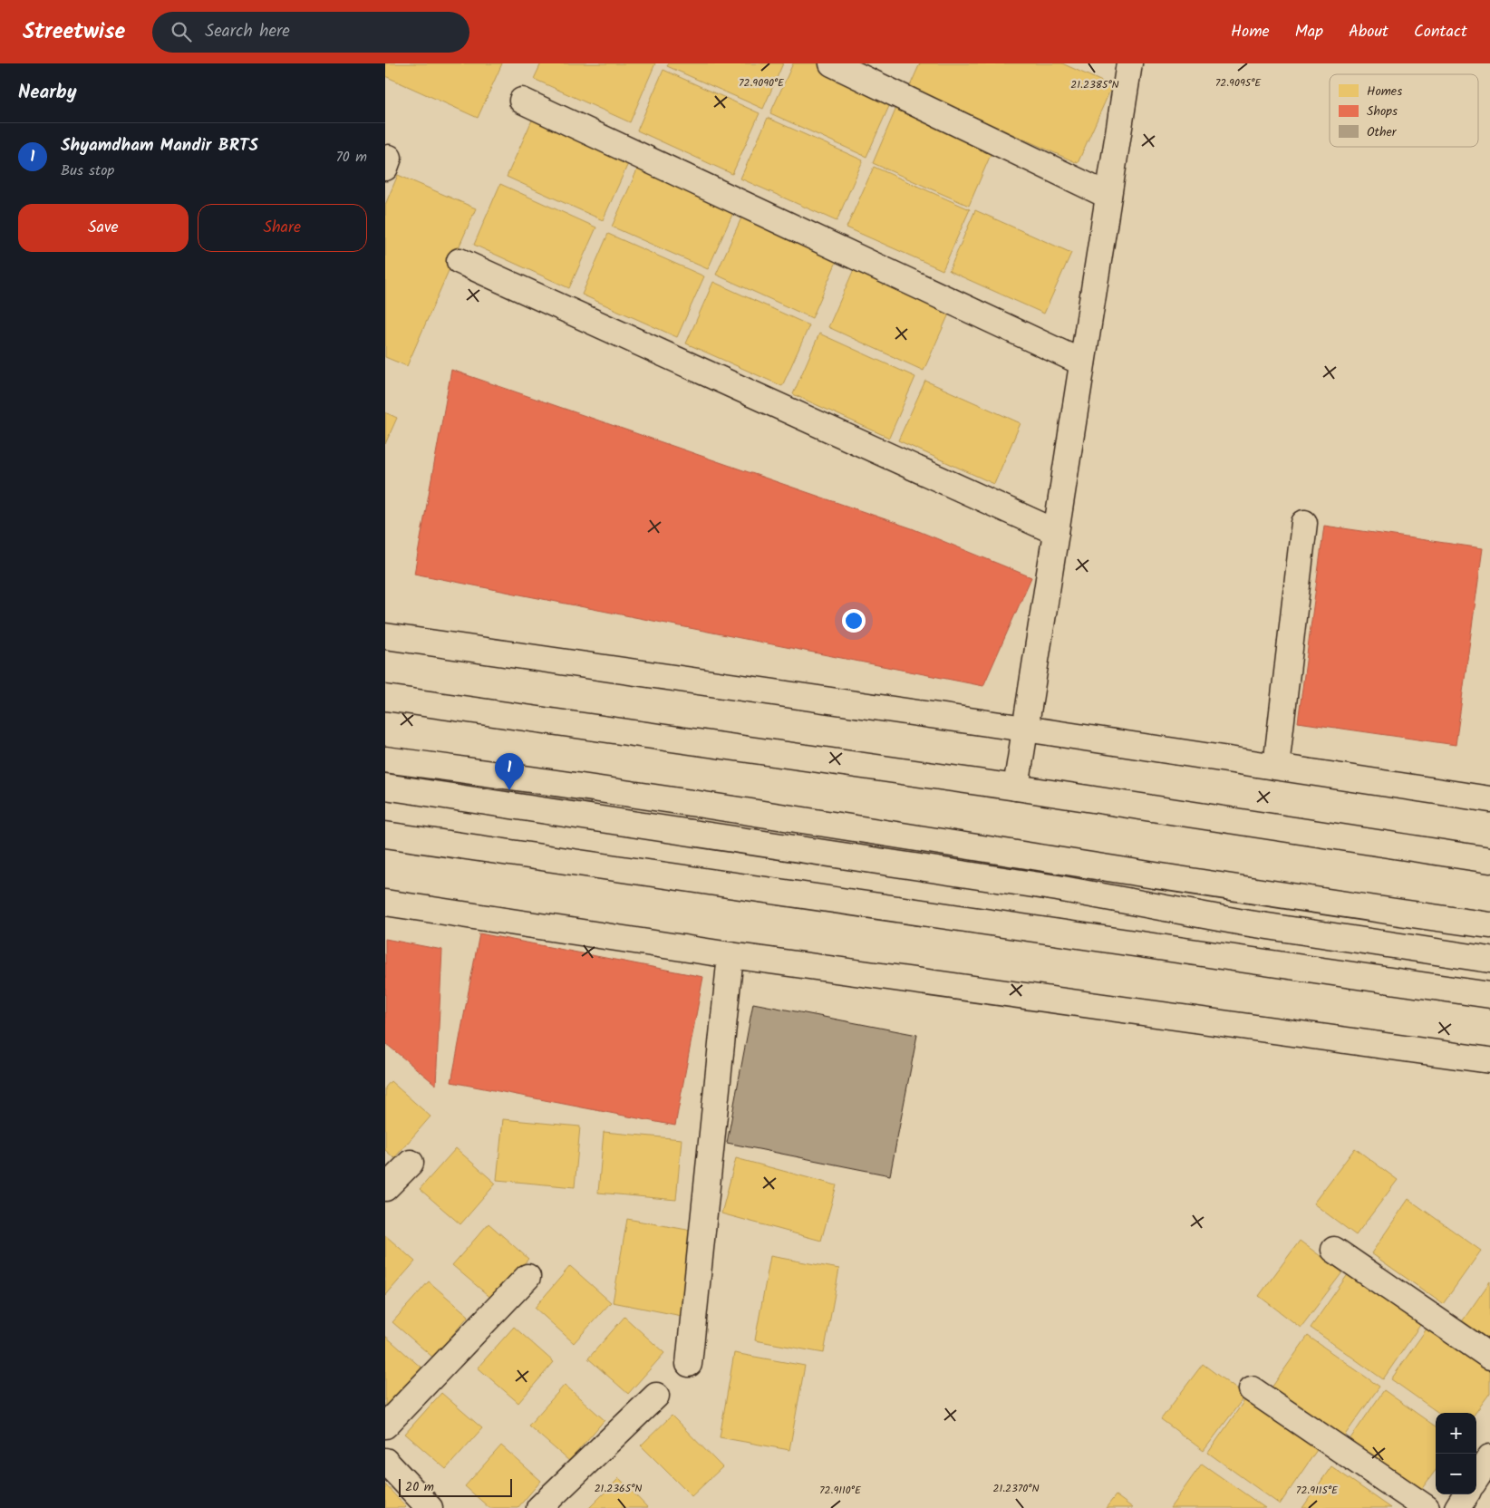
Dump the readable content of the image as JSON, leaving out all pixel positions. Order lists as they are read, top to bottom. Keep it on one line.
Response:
{"legend":["Homes","Shops","Other"],"scale_bar":"20 m","page":{"header":"Streetwise","search":"Search here","nav":["Home","Map","About","Contact"],"heading":"Nearby","list":[{"mark":"1","name":"Shyamdham Mandir BRTS","note":"Bus stop","value":"70 m"}],"buttons":["Save","Share"],"pins":"1","map_buttons":["+","−"],"scale":"20 m"},"coordinates":["72.9090°E","72.9095°E","21.2385°N","21.2365°N","21.2370°N","72.9110°E","72.9115°E"]}
